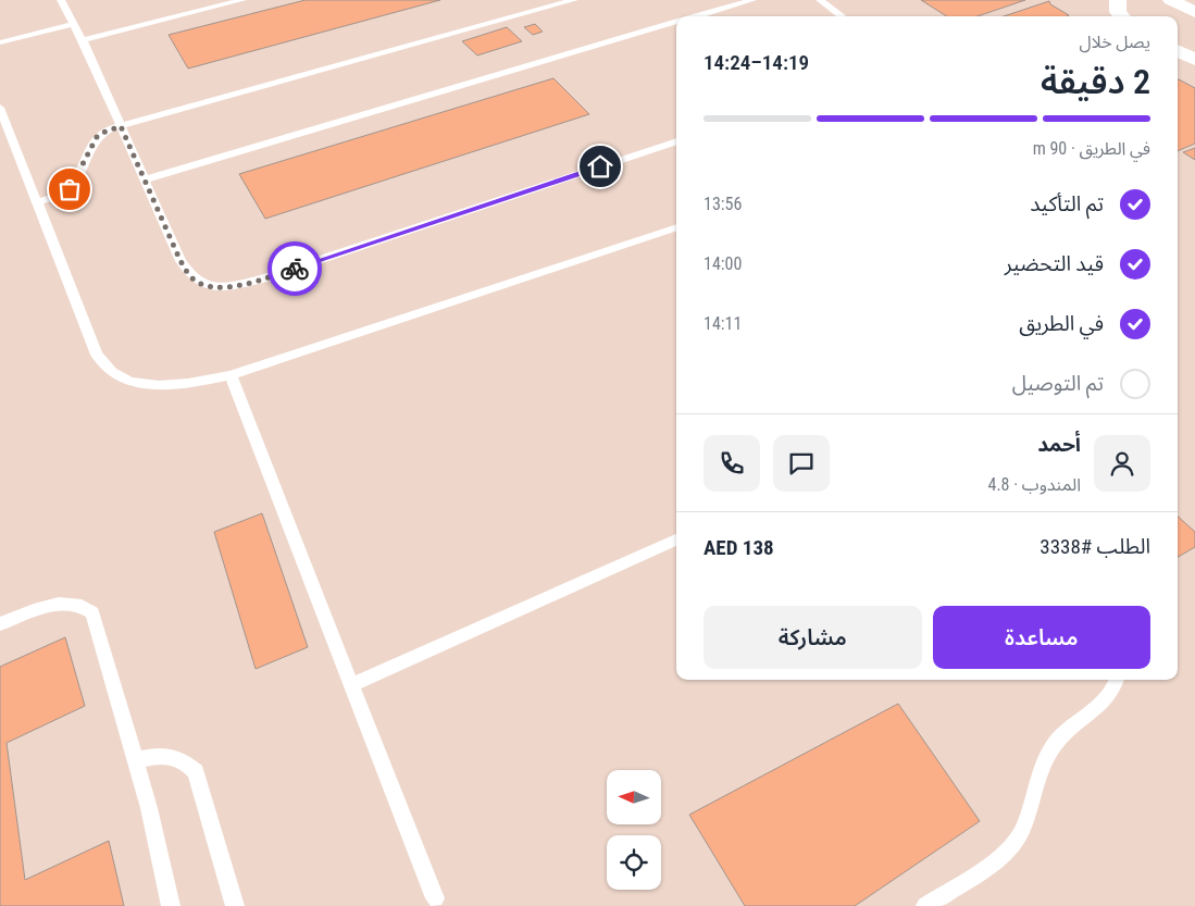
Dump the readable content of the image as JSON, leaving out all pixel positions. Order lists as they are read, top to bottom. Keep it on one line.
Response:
{"north":"left","page":{"heading":["2 دقيقة","يصل خلال","14:19–14:24"],"panel":["أحمد","المندوب · 4.8","الطلب #3338","AED 138"],"bar":"في الطريق · 90 m","list":[["تم التأكيد","13:56"],["قيد التحضير","14:00"],["في الطريق","14:11"],"تم التوصيل"],"buttons":["مساعدة","مشاركة"]}}
